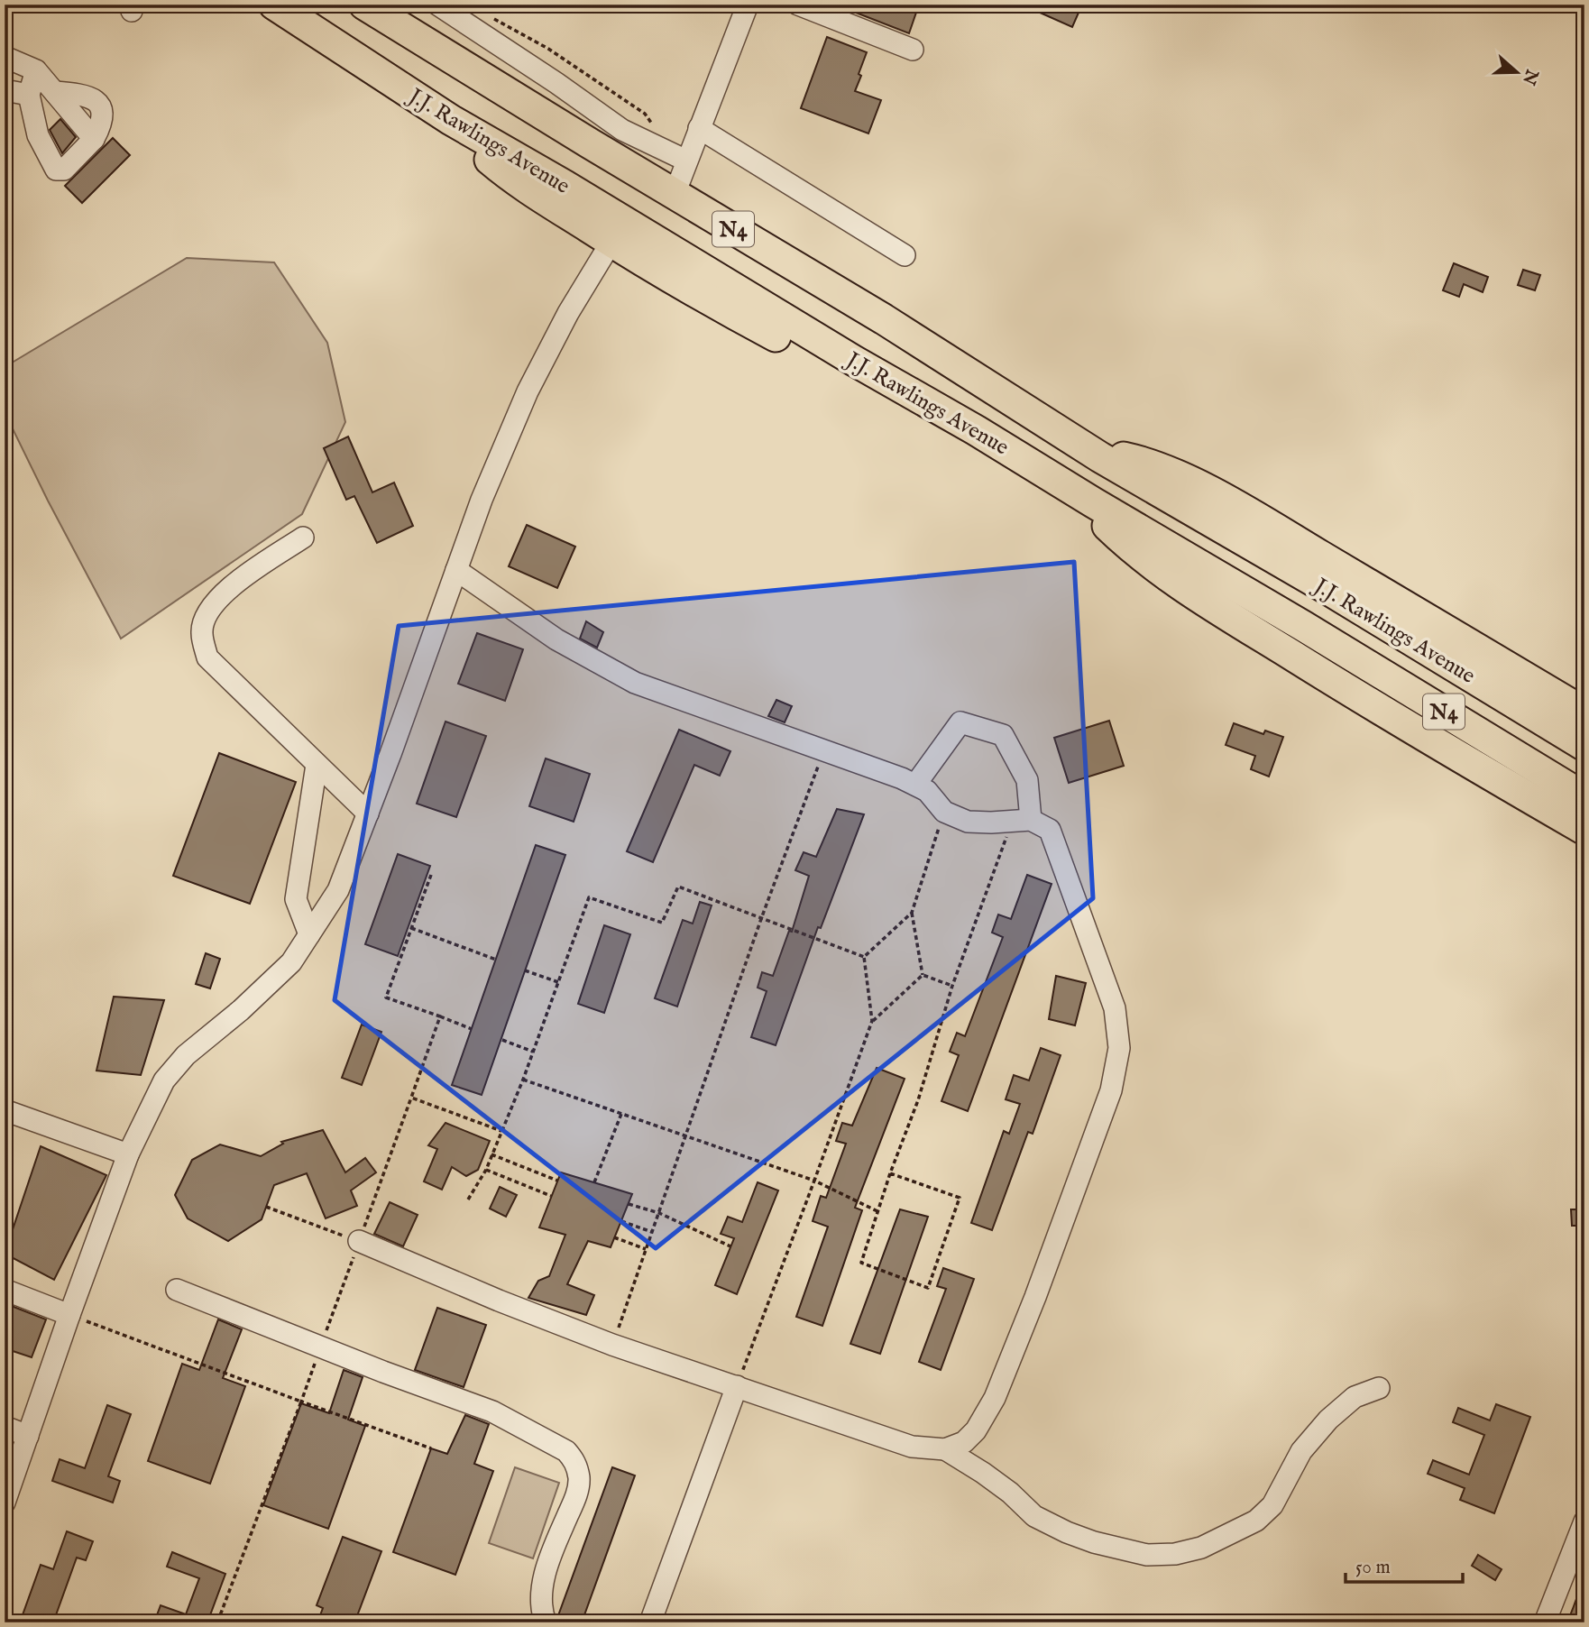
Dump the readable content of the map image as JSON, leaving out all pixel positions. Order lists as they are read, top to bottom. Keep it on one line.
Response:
{"streets":{"highway":["J.J. Rawlings Avenue","N4"]},"scale_bar":"50 m","north":"right"}
